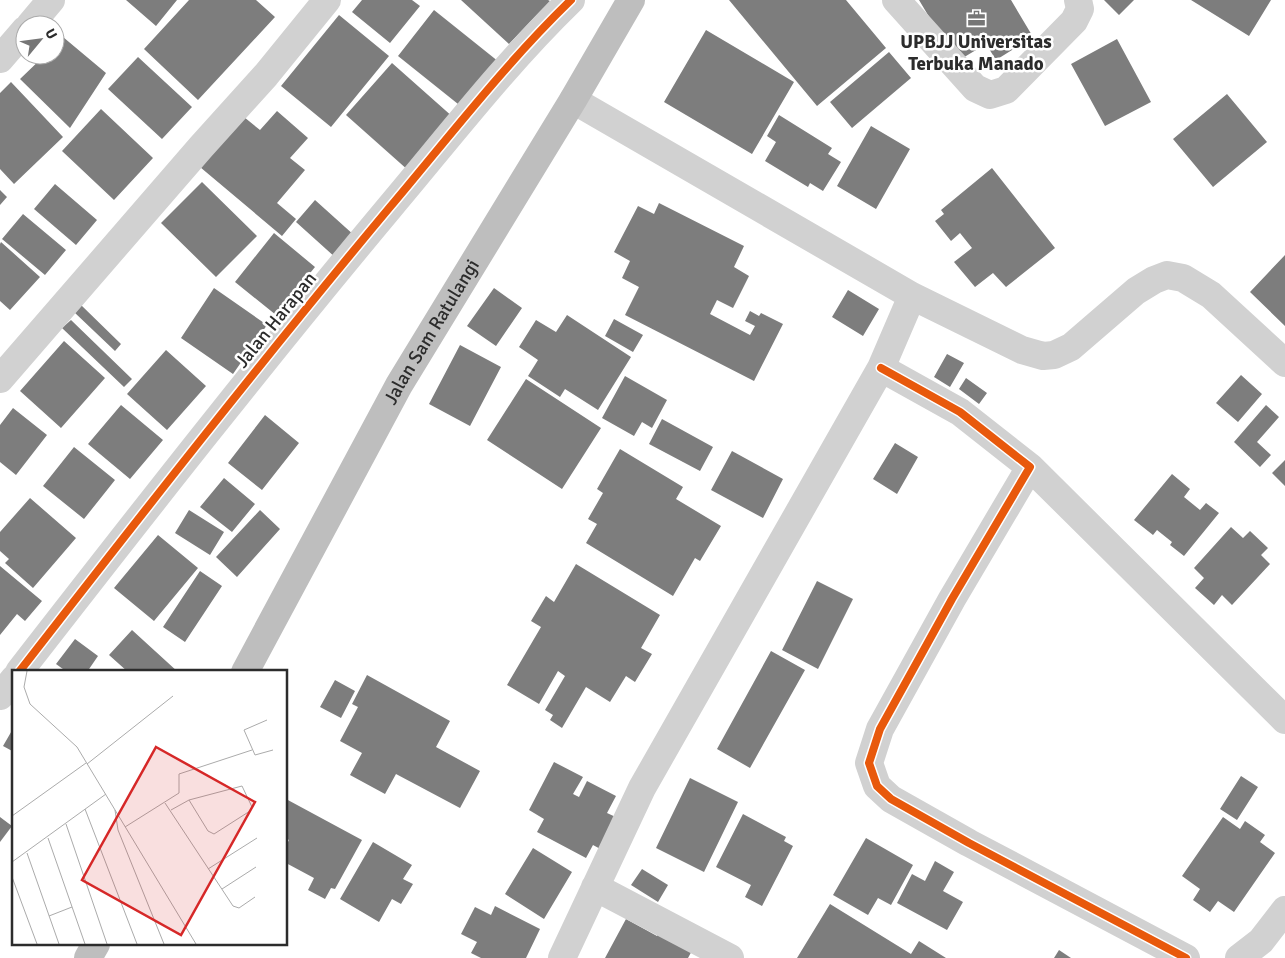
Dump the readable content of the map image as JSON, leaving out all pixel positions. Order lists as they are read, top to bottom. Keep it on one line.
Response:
{"streets":{"highway":["Jalan Sam Ratulangi"],"street":["Jalan Harapan"]},"places":{"office":["UPBJJ Universitas Terbuka Manado"]},"north":"top right"}
